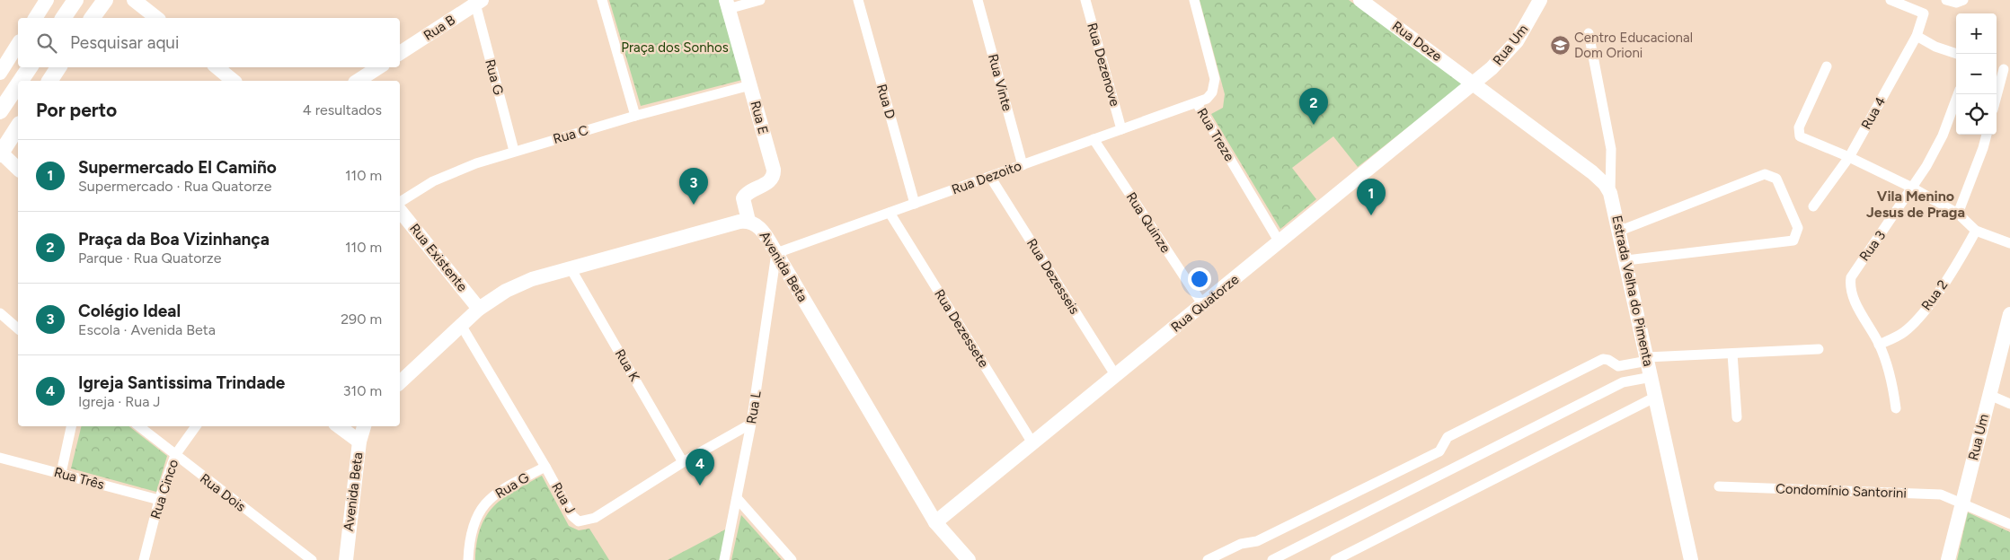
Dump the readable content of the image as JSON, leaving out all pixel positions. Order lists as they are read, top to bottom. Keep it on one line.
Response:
{"streets":{"street":["Rua B","Rua Doze","Rua Um","Rua Dezenove","Rua G","Rua Vinte","Rua D","Rua 4","Rua E","Rua C","Rua Treze","Rua Dezoito","Rua Quinze","Rua 3","Rua Existente","Avenida Beta","Rua Dezesseis","Estrada Velha do Pimenta","Rua 2","Rua Quatorze","Rua Dezessete","Rua K","Rua L","Rua Três","Rua Cinco","Condomínio Santorini","Rua Dois","Rua J"]},"crossings":[["Rua B","Rua G"],["Rua Doze","Rua Um"],["Rua Doze","Estrada Velha do Pimenta"],["Rua Doze","Rua Quatorze"],["Rua Um","Estrada Velha do Pimenta"],["Rua Um","Rua Quatorze"],["Rua Um","Condomínio Santorini"],["Rua Dezenove","Rua Dezoito"],["Rua G","Rua C"],["Rua G","Rua J"],["Rua Vinte","Rua Dezoito"],["Rua D","Rua Dezoito"],["Rua E","Rua C"],["Rua E","Avenida Beta"],["Rua Treze","Rua Dezoito"],["Rua Treze","Rua Quatorze"],["Rua Dezoito","Rua Quinze"],["Rua Dezoito","Avenida Beta"],["Rua Dezoito","Rua Dezesseis"],["Rua Dezoito","Rua Dezessete"],["Rua Dezoito","Rua L"],["Rua Quinze","Rua Quatorze"],["Rua 3","Rua 2"],["Rua Existente","Avenida Beta"],["Avenida Beta","Rua Quatorze"],["Avenida Beta","Rua K"],["Avenida Beta","Rua L"],["Avenida Beta","Rua J"],["Rua Dezesseis","Rua Quatorze"],["Estrada Velha do Pimenta","Rua Quatorze"],["Rua Quatorze","Rua Dezessete"],["Rua K","Rua J"],["Rua L","Rua J"],["Rua Três","Rua Cinco"],["Rua Cinco","Rua Dois"]],"districts":["Vila Menino Jesus de Praga"],"parks":["Praça dos Sonhos"],"places":{"school or university":["Centro Educacional Dom Orioni"]},"page":{"map_buttons":["+","−"],"search":"Pesquisar aqui","heading":["Por perto","4 resultados"],"pins":["2","3","1","4"],"list":[{"mark":"1","name":"Supermercado El Camiño","note":"Supermercado · Rua Quatorze","value":"110 m"},{"mark":"2","name":"Praça da Boa Vizinhança","note":"Parque · Rua Quatorze","value":"110 m"},{"mark":"3","name":"Colégio Ideal","note":"Escola · Avenida Beta","value":"290 m"},{"mark":"4","name":"Igreja Santissima Trindade","note":"Igreja · Rua J","value":"310 m"}]}}
